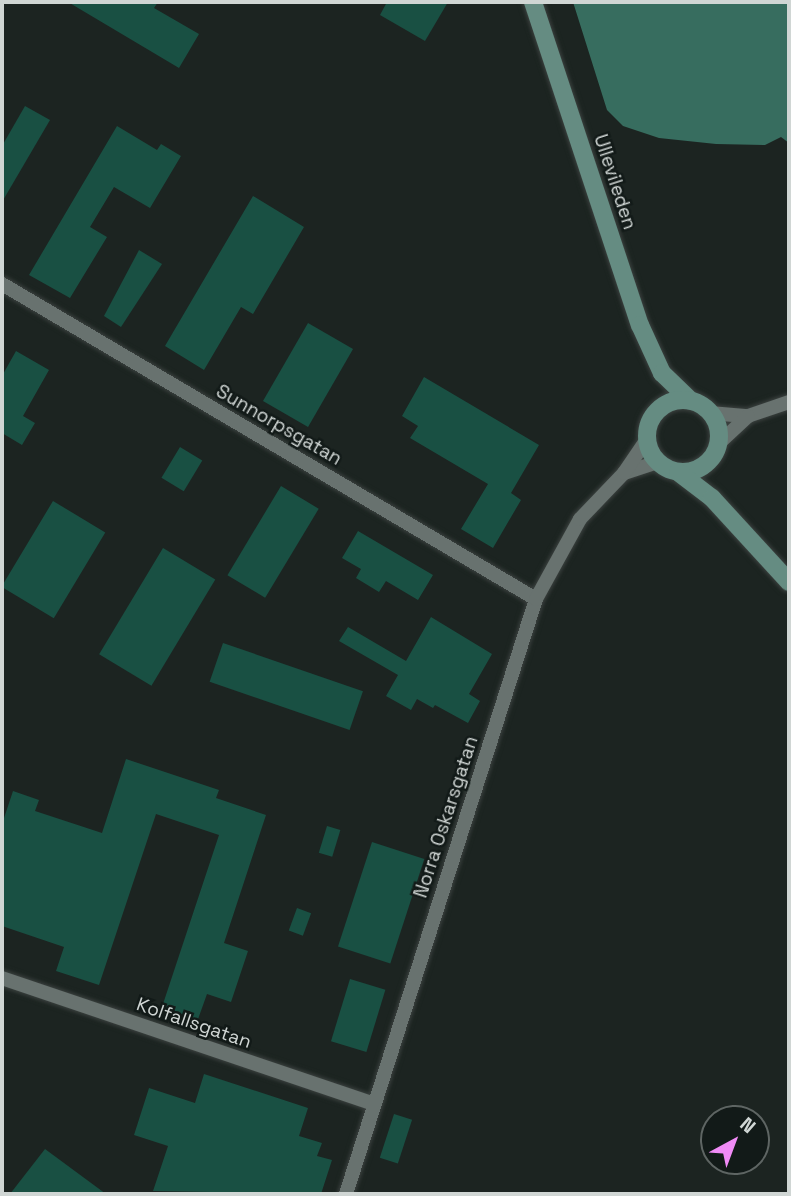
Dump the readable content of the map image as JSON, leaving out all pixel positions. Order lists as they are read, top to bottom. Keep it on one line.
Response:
{"streets":{"main road":["Ullevileden"],"street":["Sunnorpsgatan","Norra Oskarsgatan","Kolfallsgatan"]},"crossings":[["Ullevileden","Norra Oskarsgatan"],["Sunnorpsgatan","Norra Oskarsgatan"],["Norra Oskarsgatan","Kolfallsgatan"]],"north":"top right"}
